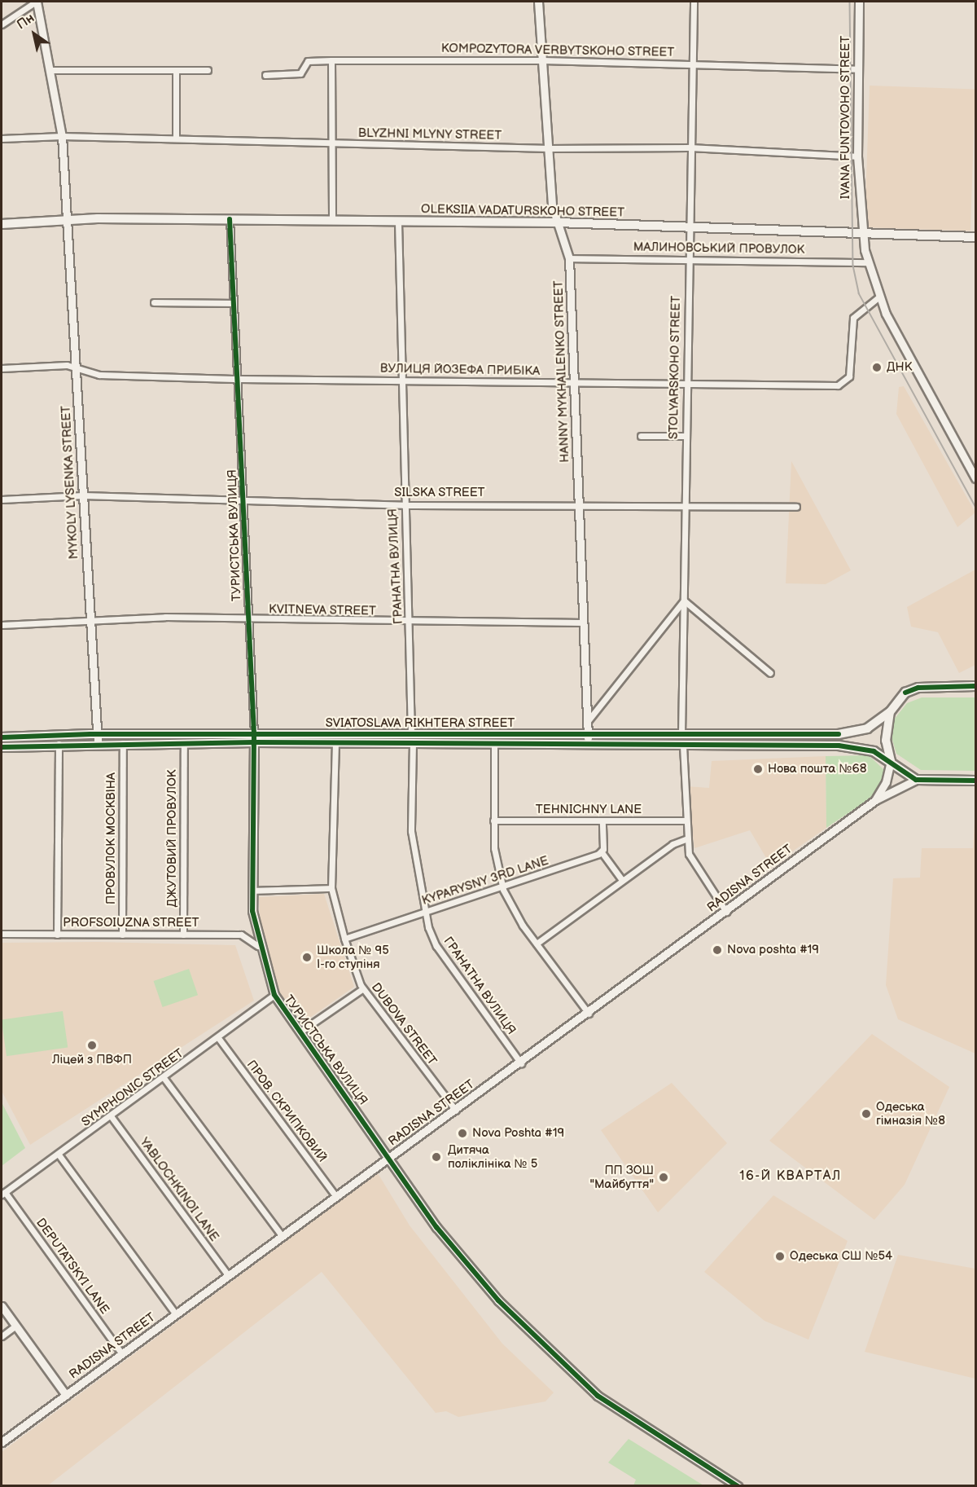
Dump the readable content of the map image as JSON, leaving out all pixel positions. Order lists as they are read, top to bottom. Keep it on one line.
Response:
{"streets":{"main road":["OLEKSIIA VADATURSKOHO STREET","SVIATOSLAVA RIKHTERA STREET"],"street":["KOMPOZYTORA VERBYTSKOHO STREET","IVANA FUNTOVOHO STREET","BLYZHNI MLYNY STREET","МАЛИНОВСЬКИЙ ПРОВУЛОК","STOLYARSKOHO STREET","ВУЛИЦЯ ЙОЗЕФА ПРИБІКА","HANNY MYKHAILENKO STREET","MYKOLY LYSENKA STREET","SILSKA STREET","ТУРИСТСЬКА ВУЛИЦЯ","ГРАНАТНА ВУЛИЦЯ","KVITNEVA STREET","TEHNICHNY LANE","ПРОВУЛОК МОСКВІНА","ДЖУТОВИЙ ПРОВУЛОК","RADISNA STREET","KYPARYSNY 3RD LANE","PROFSOIUZNA STREET","DUBOVA STREET","SYMPHONIC STREET","ПРОВ. СКРИПКОВИЙ","YABLOCHKINOI LANE","DEPUTATSKYI LANE"]},"crossings":[["KOMPOZYTORA VERBYTSKOHO STREET","IVANA FUNTOVOHO STREET"],["KOMPOZYTORA VERBYTSKOHO STREET","STOLYARSKOHO STREET"],["KOMPOZYTORA VERBYTSKOHO STREET","HANNY MYKHAILENKO STREET"],["IVANA FUNTOVOHO STREET","BLYZHNI MLYNY STREET"],["IVANA FUNTOVOHO STREET","OLEKSIIA VADATURSKOHO STREET"],["IVANA FUNTOVOHO STREET","МАЛИНОВСЬКИЙ ПРОВУЛОК"],["IVANA FUNTOVOHO STREET","ВУЛИЦЯ ЙОЗЕФА ПРИБІКА"],["BLYZHNI MLYNY STREET","STOLYARSKOHO STREET"],["BLYZHNI MLYNY STREET","HANNY MYKHAILENKO STREET"],["BLYZHNI MLYNY STREET","MYKOLY LYSENKA STREET"],["OLEKSIIA VADATURSKOHO STREET","STOLYARSKOHO STREET"],["OLEKSIIA VADATURSKOHO STREET","HANNY MYKHAILENKO STREET"],["OLEKSIIA VADATURSKOHO STREET","MYKOLY LYSENKA STREET"],["OLEKSIIA VADATURSKOHO STREET","ТУРИСТСЬКА ВУЛИЦЯ"],["OLEKSIIA VADATURSKOHO STREET","ГРАНАТНА ВУЛИЦЯ"],["МАЛИНОВСЬКИЙ ПРОВУЛОК","STOLYARSKOHO STREET"],["МАЛИНОВСЬКИЙ ПРОВУЛОК","HANNY MYKHAILENKO STREET"],["STOLYARSKOHO STREET","ВУЛИЦЯ ЙОЗЕФА ПРИБІКА"],["STOLYARSKOHO STREET","SILSKA STREET"],["STOLYARSKOHO STREET","SVIATOSLAVA RIKHTERA STREET"],["ВУЛИЦЯ ЙОЗЕФА ПРИБІКА","HANNY MYKHAILENKO STREET"],["ВУЛИЦЯ ЙОЗЕФА ПРИБІКА","MYKOLY LYSENKA STREET"],["ВУЛИЦЯ ЙОЗЕФА ПРИБІКА","ТУРИСТСЬКА ВУЛИЦЯ"],["ВУЛИЦЯ ЙОЗЕФА ПРИБІКА","ГРАНАТНА ВУЛИЦЯ"],["HANNY MYKHAILENKO STREET","SILSKA STREET"],["HANNY MYKHAILENKO STREET","KVITNEVA STREET"],["HANNY MYKHAILENKO STREET","SVIATOSLAVA RIKHTERA STREET"],["MYKOLY LYSENKA STREET","SILSKA STREET"],["MYKOLY LYSENKA STREET","KVITNEVA STREET"],["MYKOLY LYSENKA STREET","SVIATOSLAVA RIKHTERA STREET"],["SILSKA STREET","ТУРИСТСЬКА ВУЛИЦЯ"],["SILSKA STREET","ГРАНАТНА ВУЛИЦЯ"],["ТУРИСТСЬКА ВУЛИЦЯ","KVITNEVA STREET"],["ТУРИСТСЬКА ВУЛИЦЯ","SVIATOSLAVA RIKHTERA STREET"],["ТУРИСТСЬКА ВУЛИЦЯ","RADISNA STREET"],["ТУРИСТСЬКА ВУЛИЦЯ","PROFSOIUZNA STREET"],["ТУРИСТСЬКА ВУЛИЦЯ","SYMPHONIC STREET"],["ГРАНАТНА ВУЛИЦЯ","KVITNEVA STREET"],["ГРАНАТНА ВУЛИЦЯ","SVIATOSLAVA RIKHTERA STREET"],["ГРАНАТНА ВУЛИЦЯ","RADISNA STREET"],["ГРАНАТНА ВУЛИЦЯ","KYPARYSNY 3RD LANE"],["SVIATOSLAVA RIKHTERA STREET","ПРОВУЛОК МОСКВІНА"],["SVIATOSLAVA RIKHTERA STREET","ДЖУТОВИЙ ПРОВУЛОК"],["SVIATOSLAVA RIKHTERA STREET","RADISNA STREET"],["SVIATOSLAVA RIKHTERA STREET","DUBOVA STREET"],["ПРОВУЛОК МОСКВІНА","PROFSOIUZNA STREET"],["ДЖУТОВИЙ ПРОВУЛОК","PROFSOIUZNA STREET"],["RADISNA STREET","DUBOVA STREET"],["RADISNA STREET","ПРОВ. СКРИПКОВИЙ"],["RADISNA STREET","YABLOCHKINOI LANE"],["RADISNA STREET","DEPUTATSKYI LANE"],["KYPARYSNY 3RD LANE","DUBOVA STREET"],["SYMPHONIC STREET","ПРОВ. СКРИПКОВИЙ"],["SYMPHONIC STREET","YABLOCHKINOI LANE"],["SYMPHONIC STREET","DEPUTATSKYI LANE"]],"districts":["16-Й КВАРТАЛ"],"places":["ДНК","Нова пошта №68","Nova poshta #19","Школа № 95 І-го ступіня","Ліцей з ПВФП","Одеська гімназія №8","Nova Poshta #19","Дитяча поліклініка № 5","ПП ЗОШ \"Майбуття\"","Одеська СШ №54"],"north":"top left"}
